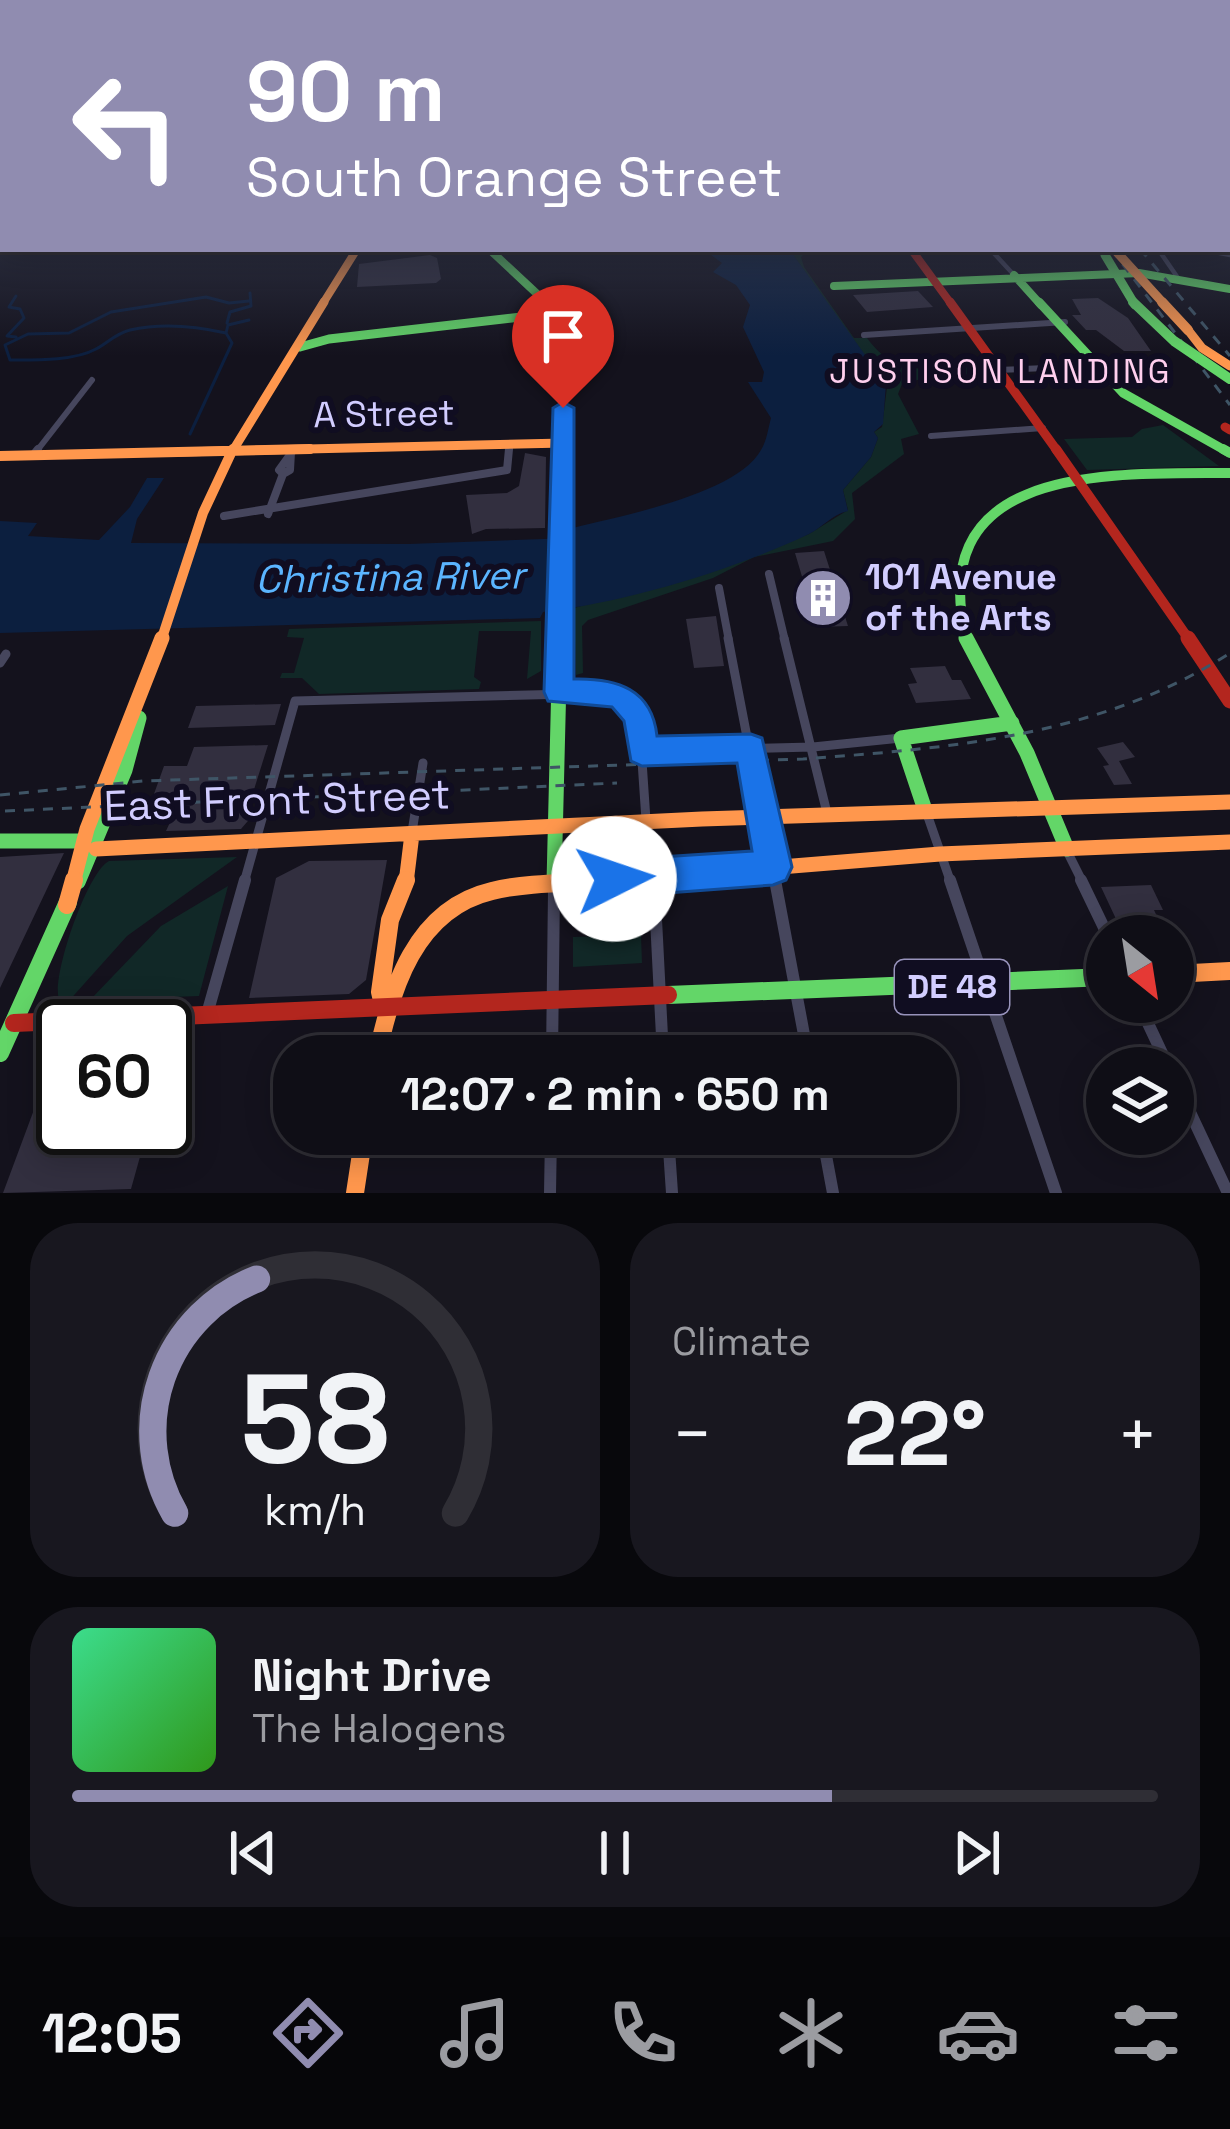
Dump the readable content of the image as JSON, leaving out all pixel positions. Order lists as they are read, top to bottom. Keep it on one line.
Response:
{"streets":{"main road":["A Street","East Front Street","DE 48"]},"districts":["JUSTISON LANDING"],"water":["Christina River"],"places":{"building":["101 Avenue of the Arts"]},"north":"bottom right","page":{"turn":["90 m","South Orange Street"],"limit":"60","trip":"12:07 · 2 min · 650 m","tile":"Climate","heat":["−","22°","+"],"song":["Night Drive","The Halogens"],"tabs":"12:05","gauge":["58","km/h"]}}
